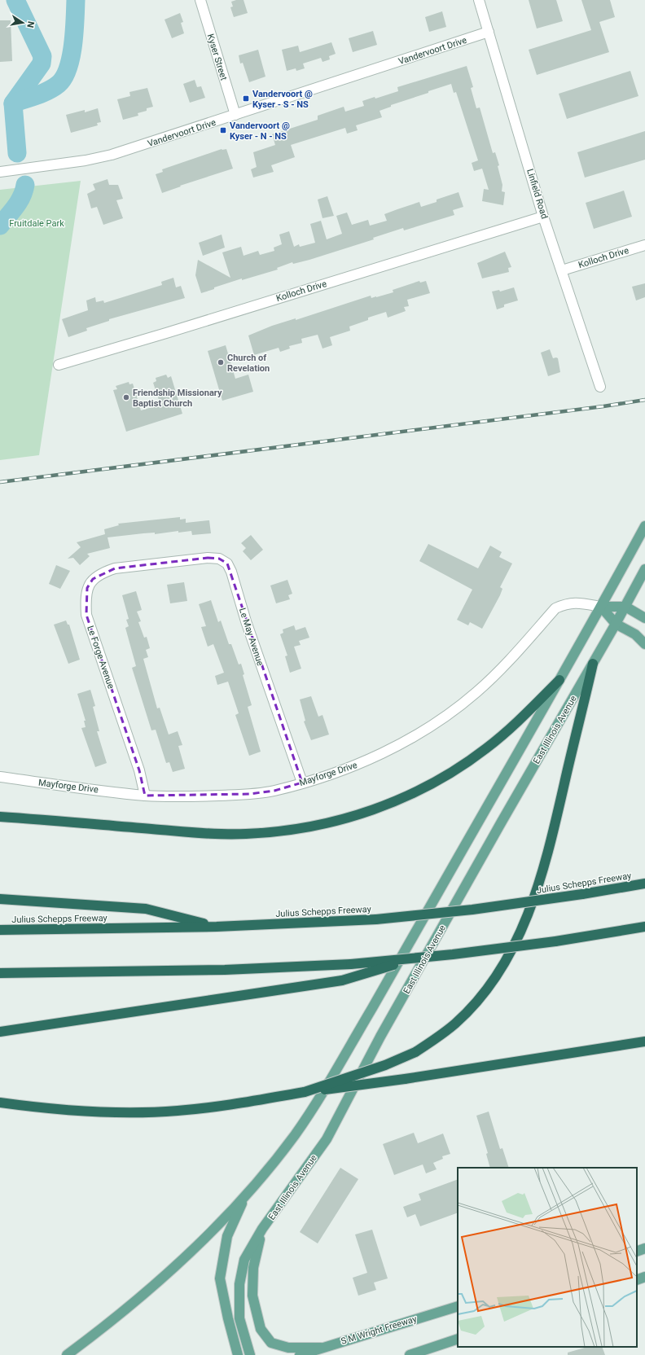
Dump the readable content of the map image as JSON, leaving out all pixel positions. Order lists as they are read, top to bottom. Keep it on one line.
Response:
{"streets":{"highway":["Julius Schepps Freeway"],"main road":["East Illinois Avenue","S M Wright Freeway"],"street":["Vandervoort Drive","Kyser Street","Linfield Road","Kolloch Drive","Le May Avenue","Le Forge Avenue","Mayforge Drive"]},"crossings":[["Vandervoort Drive","Kyser Street"],["Vandervoort Drive","Linfield Road"],["Linfield Road","Kolloch Drive"],["Le May Avenue","Le Forge Avenue"],["Le May Avenue","Mayforge Drive"],["Le Forge Avenue","Mayforge Drive"]],"parks":["Fruitdale Park"],"places":{"transit":["Vandervoort @ Kyser - S - NS","Vandervoort @ Kyser - N - NS"],"other":["Church of Revelation","Friendship Missionary Baptist Church"]},"north":"right"}
